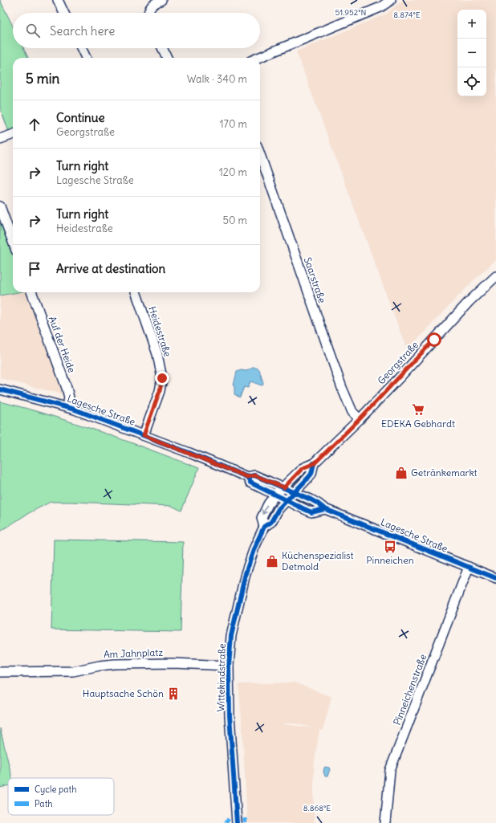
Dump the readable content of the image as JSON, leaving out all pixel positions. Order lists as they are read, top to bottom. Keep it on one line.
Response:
{"streets":{"street":["Saarstraße","Heidestraße","Auf der Heide","Georgstraße","Lagesche Straße","Am Jahnplatz","Wittekindstraße","Pinneichenstraße"]},"crossings":[["Saarstraße","Georgstraße"],["Heidestraße","Lagesche Straße"],["Auf der Heide","Lagesche Straße"],["Georgstraße","Lagesche Straße"],["Georgstraße","Wittekindstraße"],["Lagesche Straße","Wittekindstraße"],["Lagesche Straße","Pinneichenstraße"],["Am Jahnplatz","Wittekindstraße"]],"places":{"supermarket":["EDEKA Gebhardt"],"shop":["Getränkemarkt","Küchenspezialist Detmold"],"bus stop":["Pinneichen"],"building":["Hauptsache Schön"]},"legend":["Cycle path","Path"],"page":{"map_buttons":["+","−"],"search":"Search here","heading":["5 min","Walk · 340 m"],"list":[["Continue","Georgstraße","170 m"],["Turn right","Lagesche Straße","120 m"],["Turn right","Heidestraße","50 m"],"Arrive at destination"]},"coordinates":["51.952°N","8.874°E","8.868°E"]}
